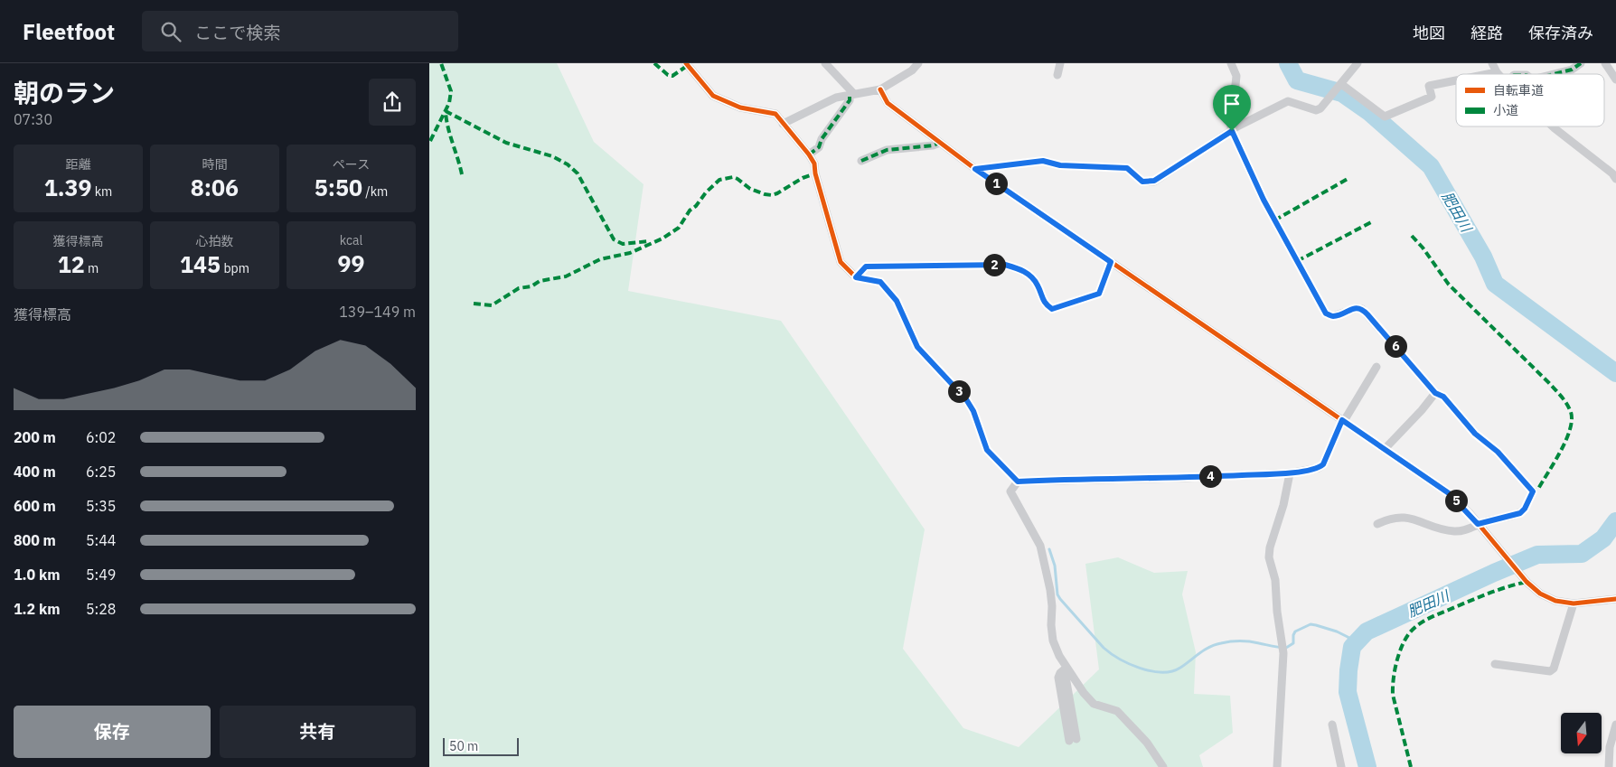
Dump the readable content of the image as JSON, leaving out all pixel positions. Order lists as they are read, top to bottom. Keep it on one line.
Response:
{"water":["肥田川"],"legend":["自転車道","小道"],"scale_bar":"50 m","north":"bottom","page":{"header":"Fleetfoot","search":"ここで検索","nav":["地図","経路","保存済み"],"heading":["朝のラン","07:30"],"stats":[["距離","1.39 km"],["時間","8:06"],["ペース","5:50 /km"],["獲得標高","12 m"],["心拍数","145 bpm"],["kcal","99"]],"pins":["1","2","6","3","4","5"],"chart":["獲得標高","139–149 m"],"list":[{"name":"200 m","note":"6:02"},{"name":"400 m","note":"6:25"},{"name":"600 m","note":"5:35"},{"name":"800 m","note":"5:44"},{"name":"1.0 km","note":"5:49"},{"name":"1.2 km","note":"5:28"}],"buttons":["保存","共有"],"scale":"50 m"}}
